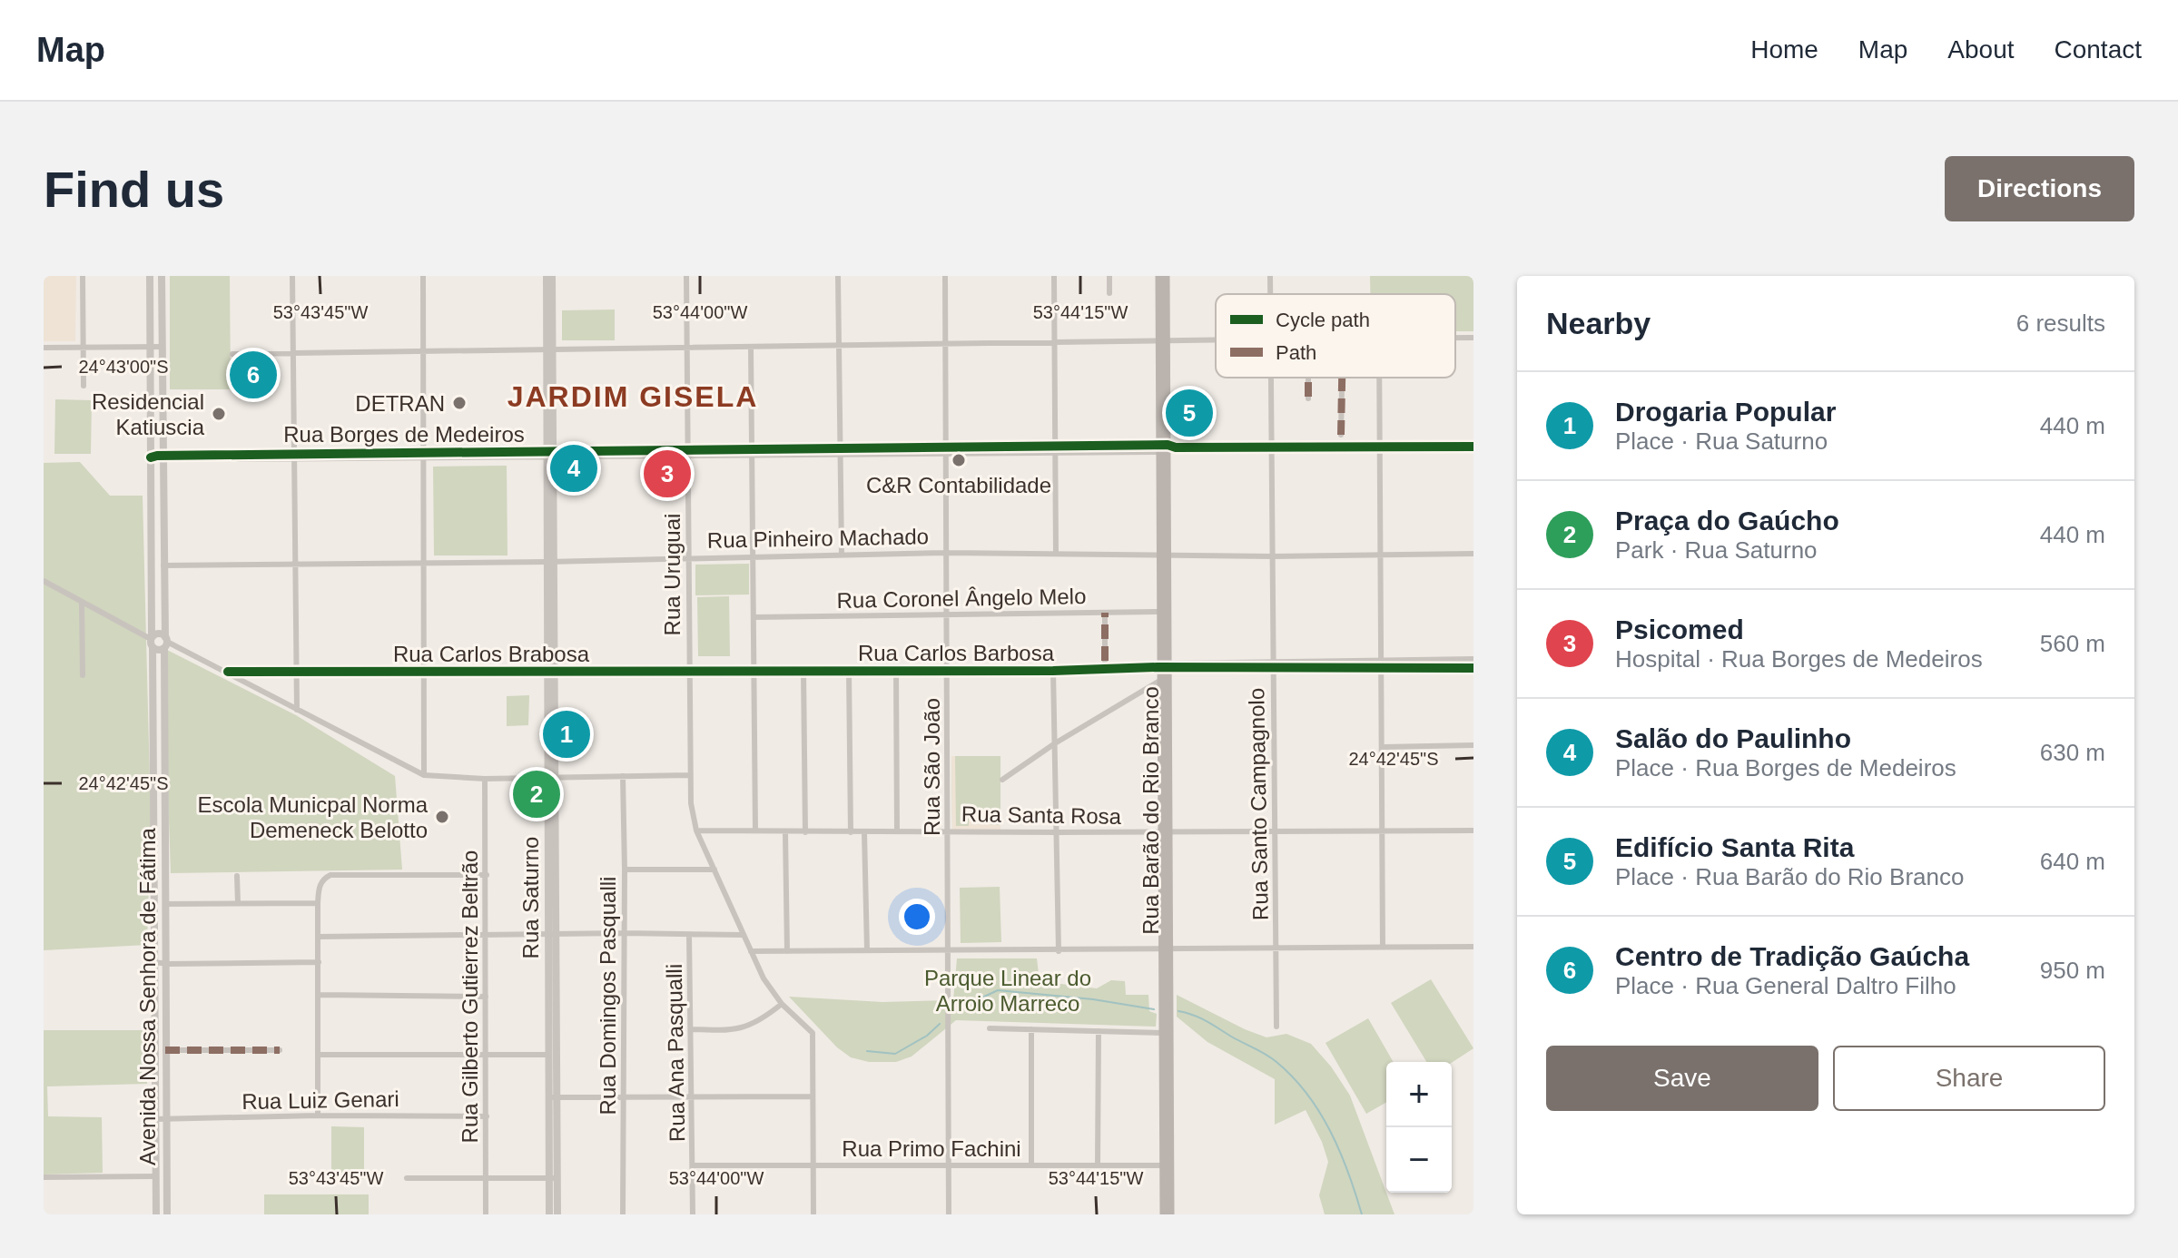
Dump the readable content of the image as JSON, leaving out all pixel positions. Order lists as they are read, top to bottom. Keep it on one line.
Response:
{"streets":{"main road":["Rua Barão do Rio Branco"],"street":["Rua Borges de Medeiros","Rua Pinheiro Machado","Rua Uruguai","Rua Coronel Ângelo Melo","Rua Carlos Barbosa","Rua Carlos Brabosa","Rua São João","Rua Santo Campagnolo","Rua Santa Rosa","Rua Saturno","Rua Domingos Pasqualli","Avenida Nossa Senhora de Fátima","Rua Gilberto Gutierrez Beltrão","Rua Ana Pasqualli","Rua Luiz Genari","Rua Primo Fachini"]},"crossings":[["Rua Borges de Medeiros","Rua Uruguai"],["Rua Borges de Medeiros","Rua São João"],["Rua Borges de Medeiros","Rua Barão do Rio Branco"],["Rua Borges de Medeiros","Rua Saturno"],["Rua Borges de Medeiros","Avenida Nossa Senhora de Fátima"],["Rua Pinheiro Machado","Rua Uruguai"],["Rua Pinheiro Machado","Rua São João"],["Rua Pinheiro Machado","Rua Santo Campagnolo"],["Rua Pinheiro Machado","Rua Barão do Rio Branco"],["Rua Pinheiro Machado","Rua Saturno"],["Rua Pinheiro Machado","Avenida Nossa Senhora de Fátima"],["Rua Uruguai","Rua Carlos Brabosa"],["Rua Uruguai","Rua Santa Rosa"],["Rua Coronel Ângelo Melo","Rua São João"],["Rua Coronel Ângelo Melo","Rua Barão do Rio Branco"],["Rua Carlos Barbosa","Rua Carlos Brabosa"],["Rua Carlos Barbosa","Rua São João"],["Rua Carlos Barbosa","Rua Santo Campagnolo"],["Rua Carlos Barbosa","Rua Barão do Rio Branco"],["Rua Carlos Brabosa","Rua Saturno"],["Rua São João","Rua Santa Rosa"],["Rua São João","Rua Primo Fachini"],["Rua Santo Campagnolo","Rua Santa Rosa"],["Rua Barão do Rio Branco","Rua Santa Rosa"],["Rua Barão do Rio Branco","Rua Primo Fachini"],["Avenida Nossa Senhora de Fátima","Rua Luiz Genari"],["Rua Gilberto Gutierrez Beltrão","Rua Luiz Genari"],["Rua Ana Pasqualli","Rua Primo Fachini"]],"districts":["JARDIM GISELA"],"parks":["Parque Linear do Arroio Marreco"],"places":["DETRAN","Residencial Katiuscia","C&R Contabilidade","Escola Municpal Norma Demeneck Belotto"],"legend":["Cycle path","Path"],"page":{"header":"Map","nav":["Home","Map","About","Contact"],"buttons":["Directions",["Save","Share"]],"title":"Find us","heading":["Nearby","6 results"],"pins":["6","5","4","3","1","2"],"list":[{"mark":"1","name":"Drogaria Popular","note":"Place · Rua Saturno","value":"440 m"},{"mark":"2","name":"Praça do Gaúcho","note":"Park · Rua Saturno","value":"440 m"},{"mark":"3","name":"Psicomed","note":"Hospital · Rua Borges de Medeiros","value":"560 m"},{"mark":"4","name":"Salão do Paulinho","note":"Place · Rua Borges de Medeiros","value":"630 m"},{"mark":"5","name":"Edifício Santa Rita","note":"Place · Rua Barão do Rio Branco","value":"640 m"},{"mark":"6","name":"Centro de Tradição Gaúcha","note":"Place · Rua General Daltro Filho","value":"950 m"}],"map_buttons":["+","−"]},"coordinates":["53°43'45\"W","53°44'00\"W","53°44'15\"W","24°43'00\"S","24°42'45\"S"]}
